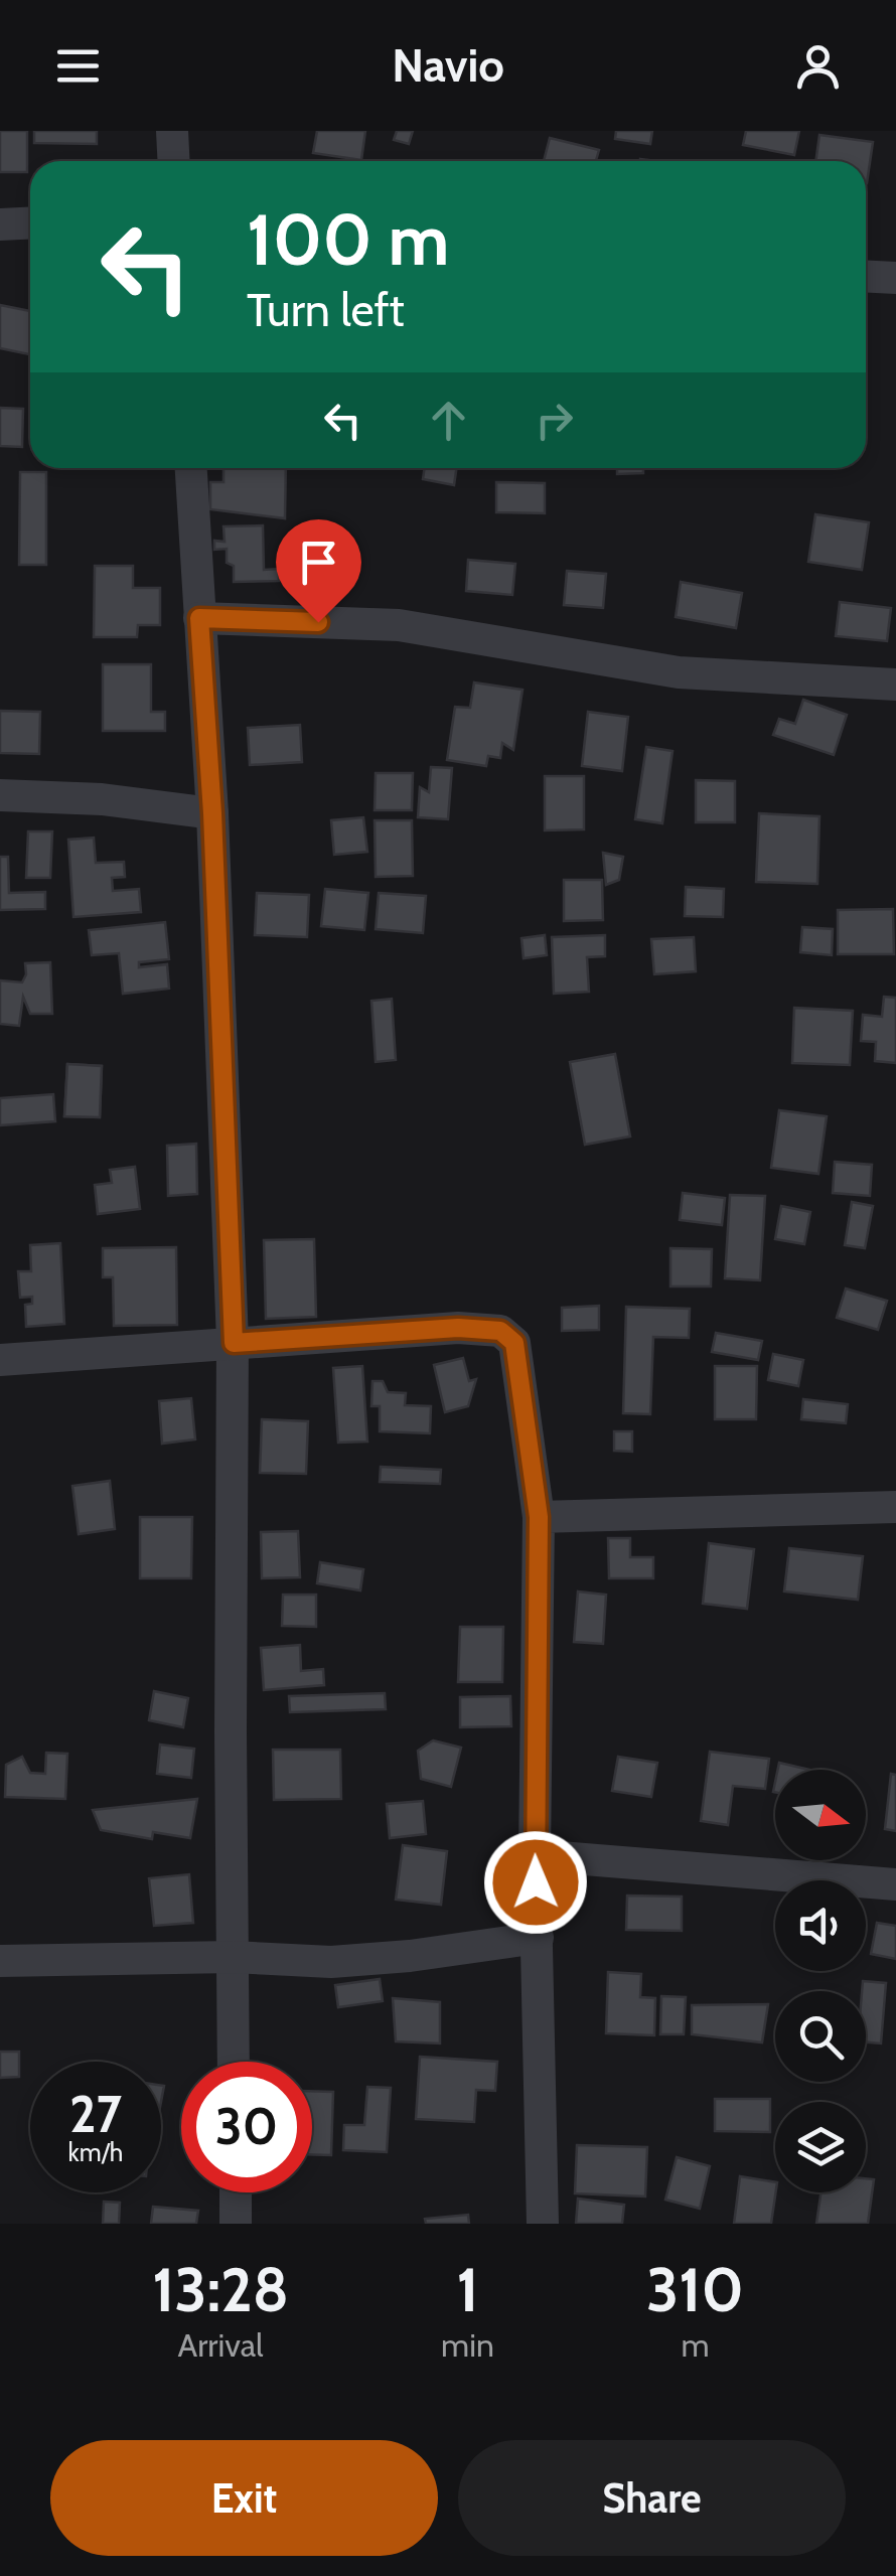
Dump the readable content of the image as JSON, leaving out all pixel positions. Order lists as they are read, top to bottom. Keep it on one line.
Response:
{"north":"right","page":{"header":"Navio","turn":["100 m","Turn left"],"speed":"27 km/h","limit":"30","eta":["13:28","Arrival","1","min","310","m"],"buttons":["Exit","Share"]}}
